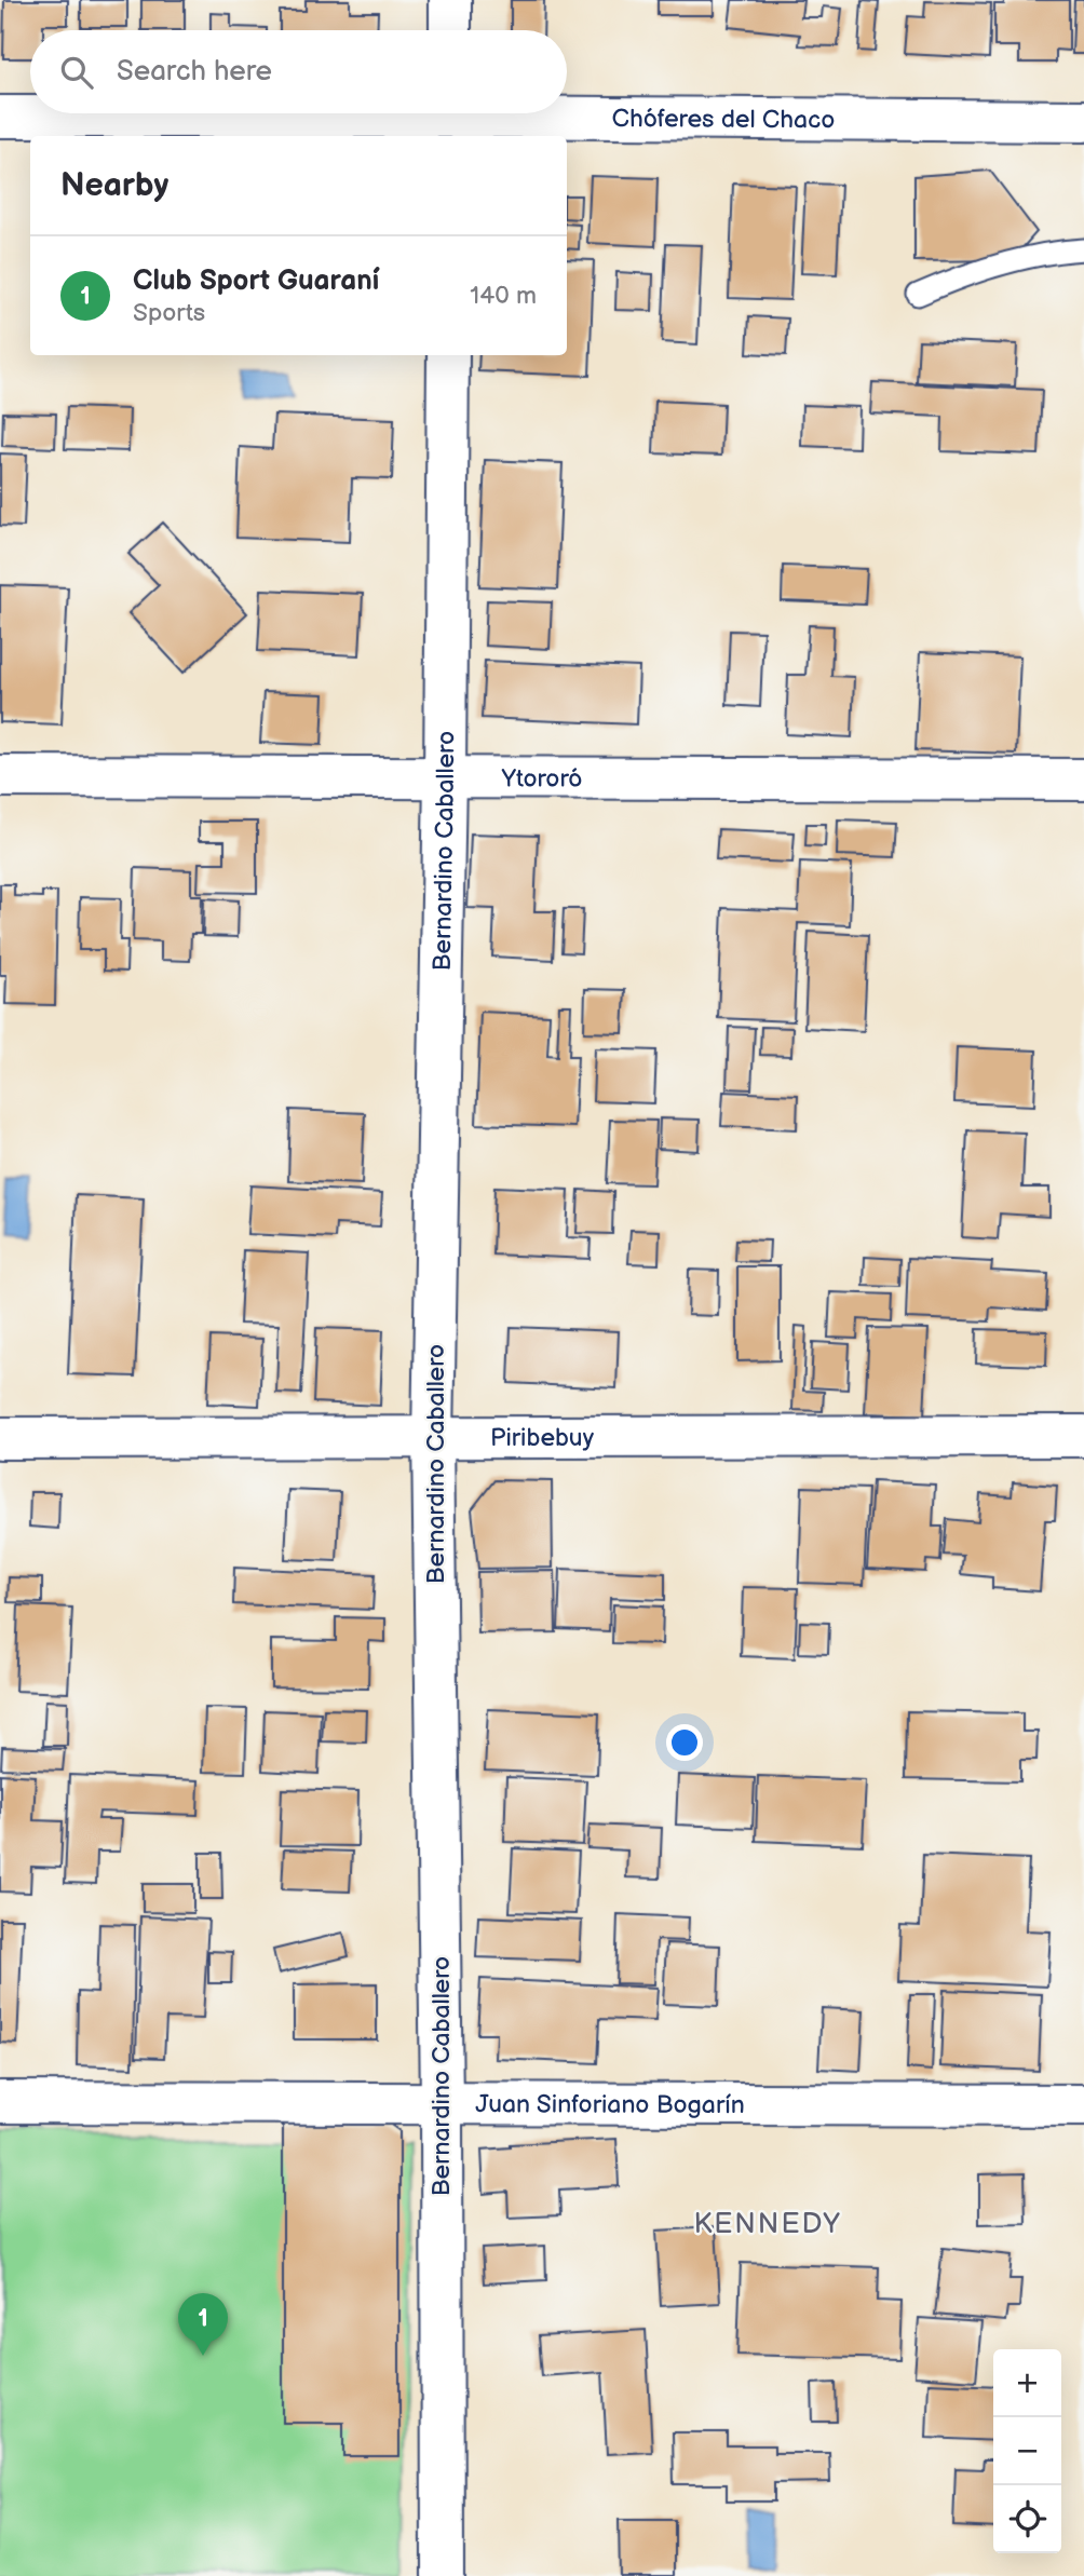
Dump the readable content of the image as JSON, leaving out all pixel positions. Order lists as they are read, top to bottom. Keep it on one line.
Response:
{"streets":{"street":["Chóferes del Chaco","Ytororó","Bernardino Caballero","Piribebuy","Juan Sinforiano Bogarín"]},"crossings":[["Ytororó","Bernardino Caballero"],["Bernardino Caballero","Piribebuy"],["Bernardino Caballero","Juan Sinforiano Bogarín"]],"districts":["KENNEDY"],"page":{"search":"Search here","heading":"Nearby","list":[{"mark":"1","name":"Club Sport Guaraní","note":"Sports","value":"140 m"}],"pins":"1","map_buttons":["+","−"]}}
